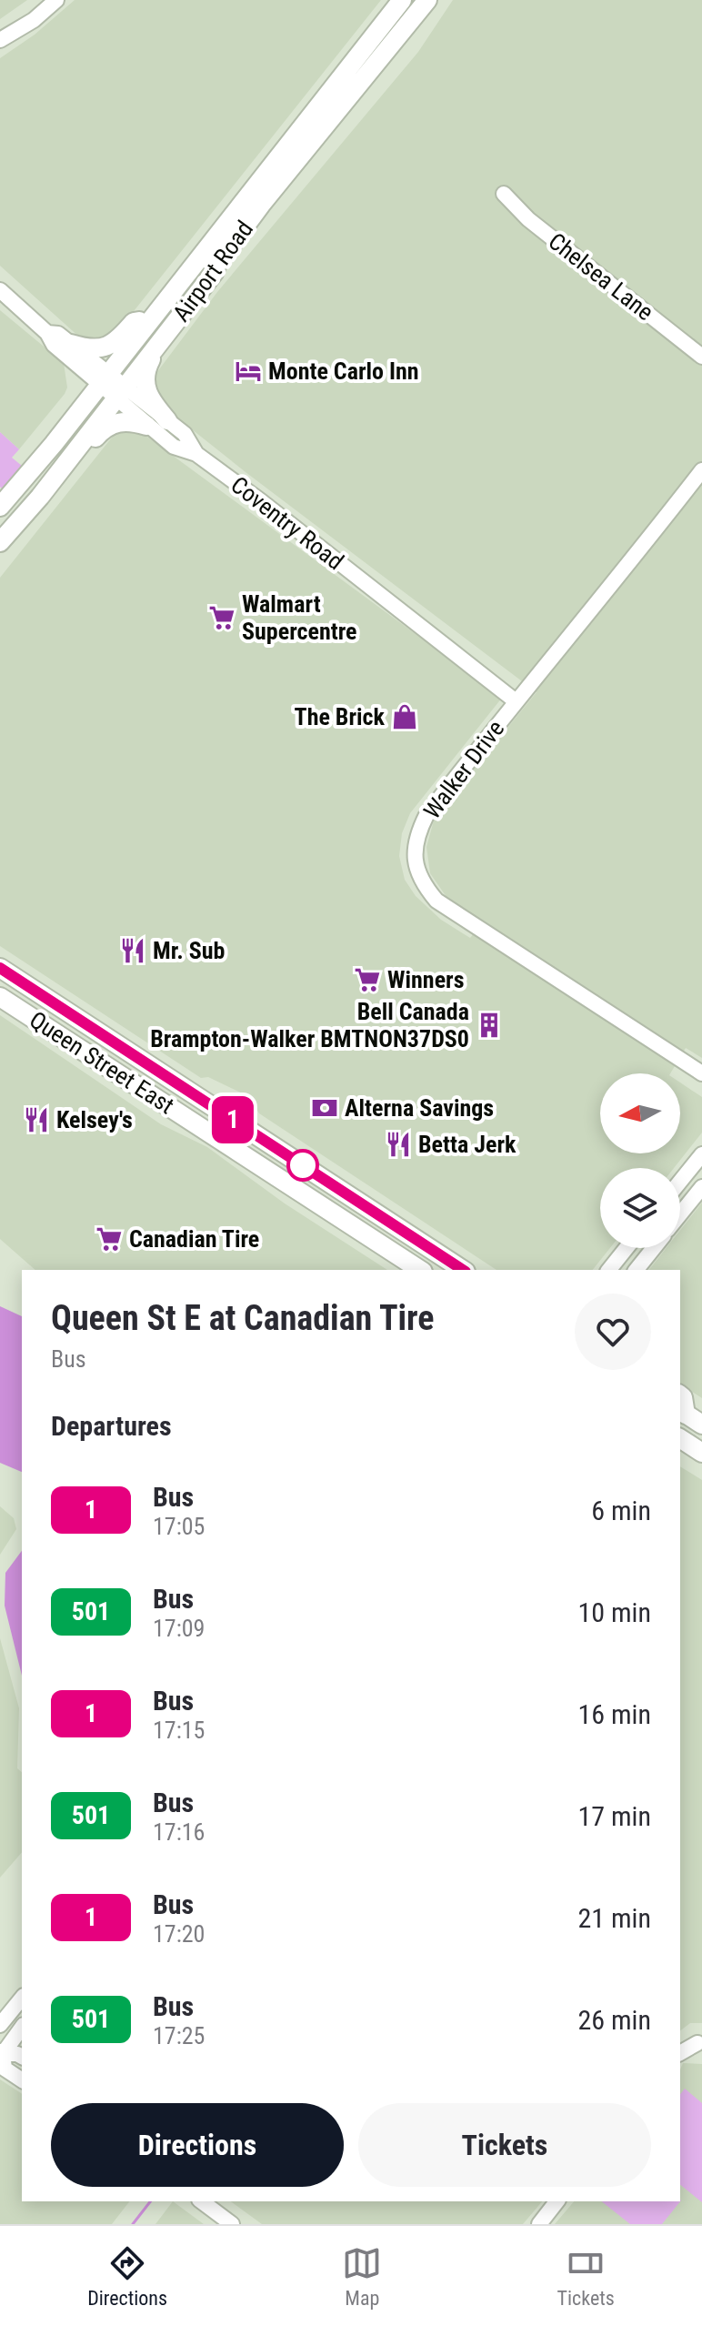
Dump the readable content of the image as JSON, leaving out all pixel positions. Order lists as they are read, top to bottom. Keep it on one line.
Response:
{"streets":{"main road":["Airport Road","Queen Street East"],"street":["Chelsea Lane","Coventry Road","Walker Drive"]},"crossings":[["Airport Road","Coventry Road"],["Coventry Road","Walker Drive"]],"places":{"hotel":["Monte Carlo Inn"],"supermarket":["Walmart Supercentre","Winners","Canadian Tire"],"shop":["The Brick"],"restaurant":["Mr. Sub","Kelsey's","Betta Jerk"],"building":["Bell Canada Brampton-Walker BMTNON37DS0"],"bank":["Alterna Savings"]},"lines":["bus line 1"],"north":"left","page":{"on_map":"1","heading":[["Queen St E at Canadian Tire","Bus"],"Departures"],"list":[{"mark":"1","name":"Bus","note":"17:05","value":"6 min"},{"mark":"501","name":"Bus","note":"17:09","value":"10 min"},{"mark":"1","name":"Bus","note":"17:15","value":"16 min"},{"mark":"501","name":"Bus","note":"17:16","value":"17 min"},{"mark":"1","name":"Bus","note":"17:20","value":"21 min"},{"mark":"501","name":"Bus","note":"17:25","value":"26 min"}],"buttons":["Directions","Tickets"],"tabs":["Directions","Map","Tickets"]}}
